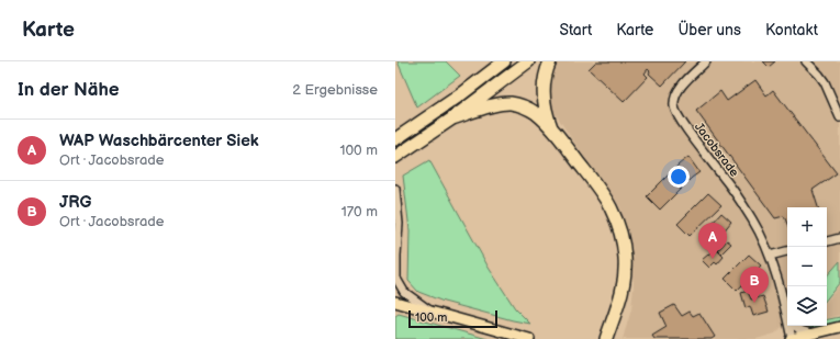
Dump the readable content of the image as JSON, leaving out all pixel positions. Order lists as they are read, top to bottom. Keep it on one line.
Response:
{"streets":{"street":["Jacobsrade"]},"scale_bar":"100 m","page":{"header":"Karte","nav":["Start","Karte","Über uns","Kontakt"],"heading":["In der Nähe","2 Ergebnisse"],"list":[{"mark":"A","name":"WAP Waschbärcenter Siek","note":"Ort · Jacobsrade","value":"100 m"},{"mark":"B","name":"JRG","note":"Ort · Jacobsrade","value":"170 m"}],"map_buttons":["+","−"],"pins":["A","B"],"scale":"100 m"}}
